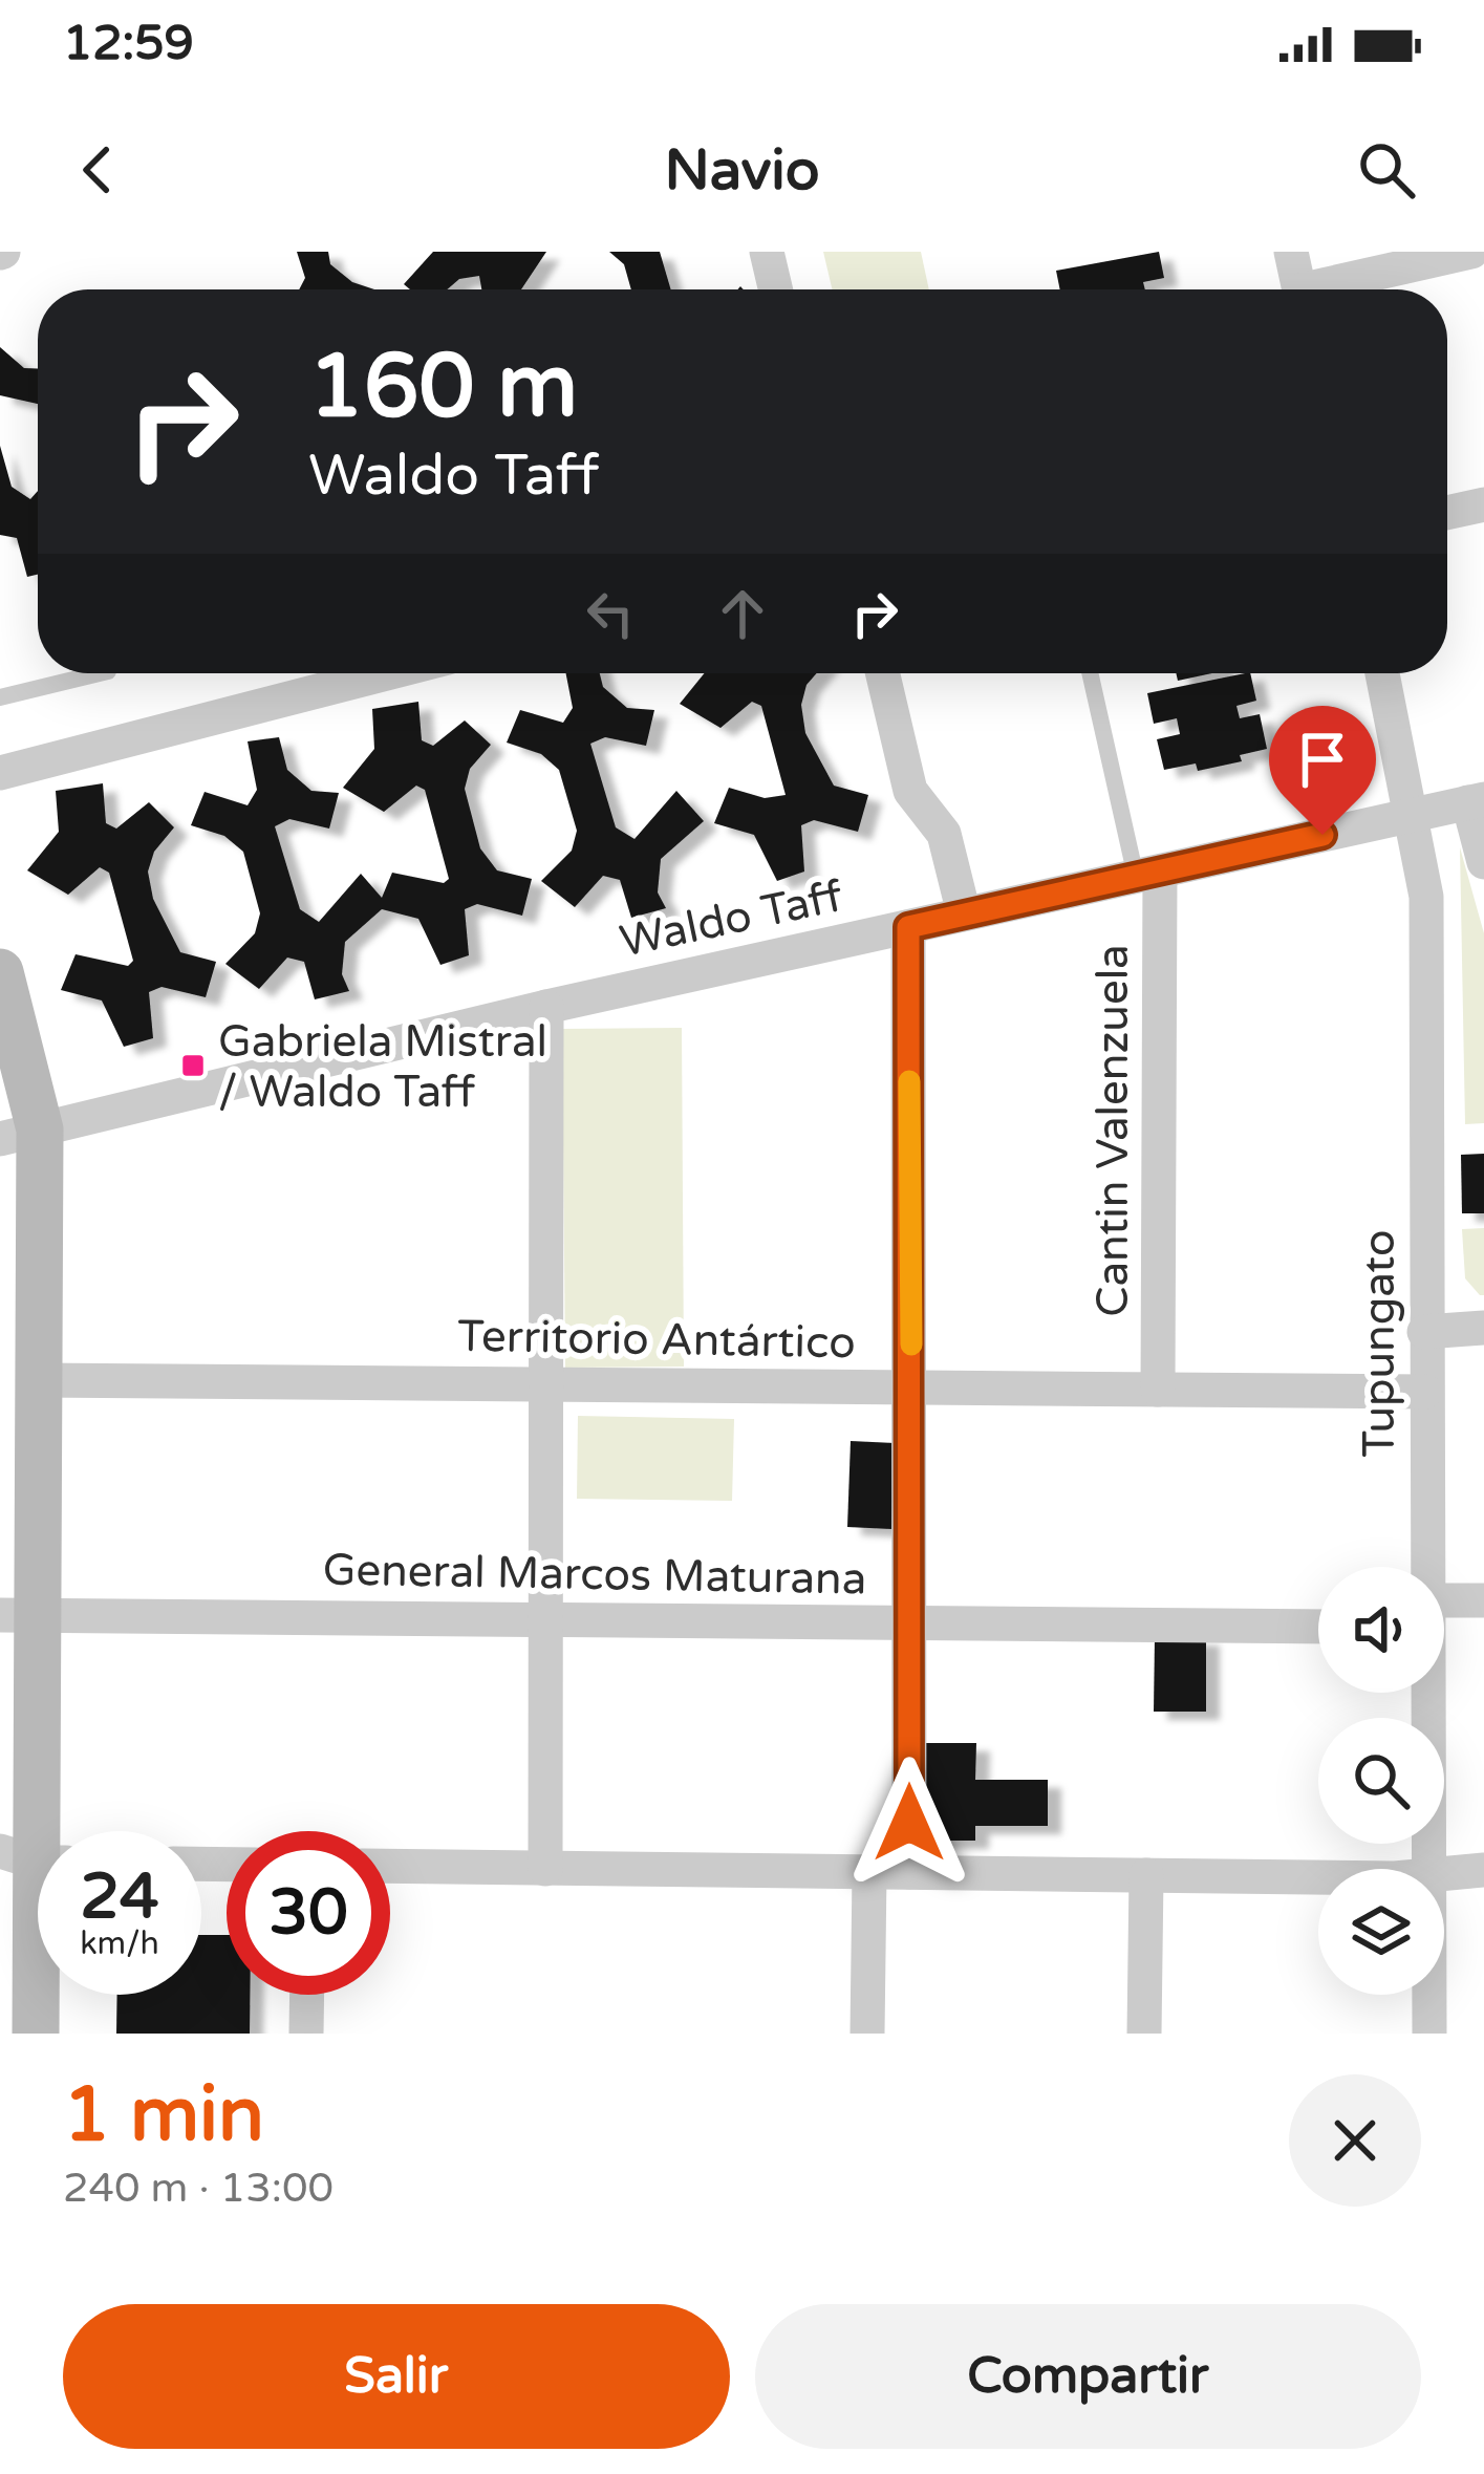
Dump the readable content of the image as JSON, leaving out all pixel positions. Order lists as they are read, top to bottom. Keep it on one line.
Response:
{"streets":{"street":["Waldo Taff","Cantin Valenzuela","Territorio Antártico","Tupungato","General Marcos Maturana"]},"crossings":[["Waldo Taff","Cantin Valenzuela"],["Waldo Taff","Tupungato"],["Cantin Valenzuela","Territorio Antártico"],["Territorio Antártico","Tupungato"]],"places":{"transit":["Gabriela Mistral / Waldo Taff"]},"page":{"status":"12:59","header":"Navio","turn":["160 m","Waldo Taff"],"speed":"24 km/h","limit":"30","heading":["1 min","240 m · 13:00"],"buttons":["Salir","Compartir"]}}
